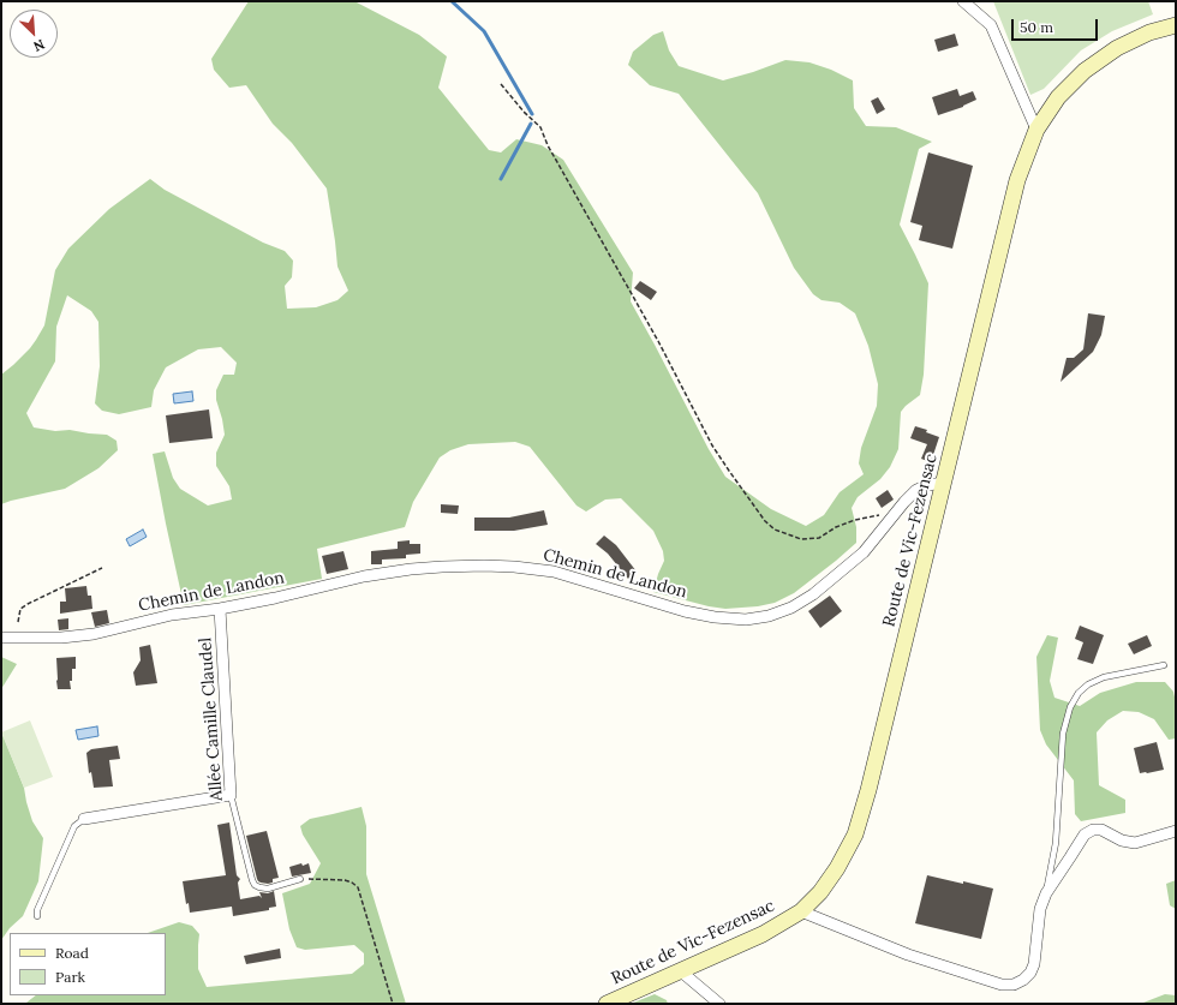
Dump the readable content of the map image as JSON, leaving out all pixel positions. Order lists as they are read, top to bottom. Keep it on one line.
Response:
{"streets":{"main road":["Route de Vic-Fezensac"],"street":["Chemin de Landon","Allée Camille Claudel"]},"crossings":[["Route de Vic-Fezensac","Chemin de Landon"],["Chemin de Landon","Allée Camille Claudel"]],"legend":["Road","Park"],"scale_bar":"50 m","north":"bottom right"}
